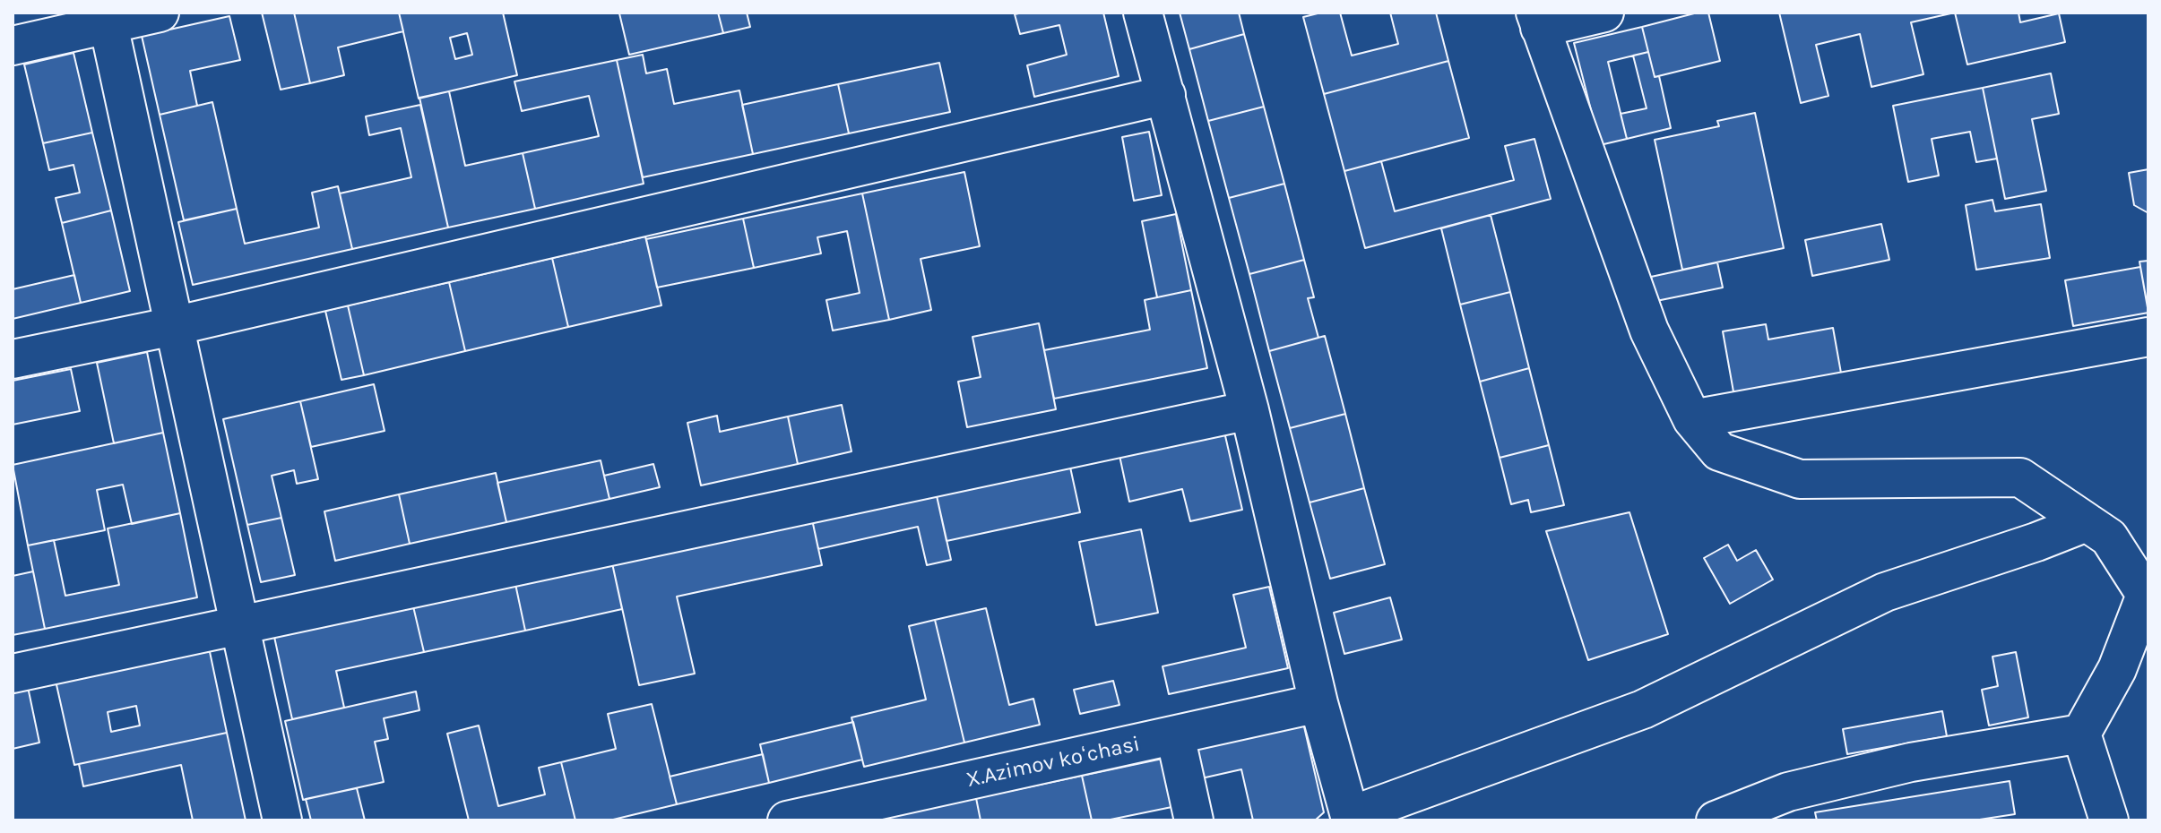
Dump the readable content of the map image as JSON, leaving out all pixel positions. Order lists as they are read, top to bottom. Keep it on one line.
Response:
{"streets":{"street":["X.Azimov koʻchasi"]}}
